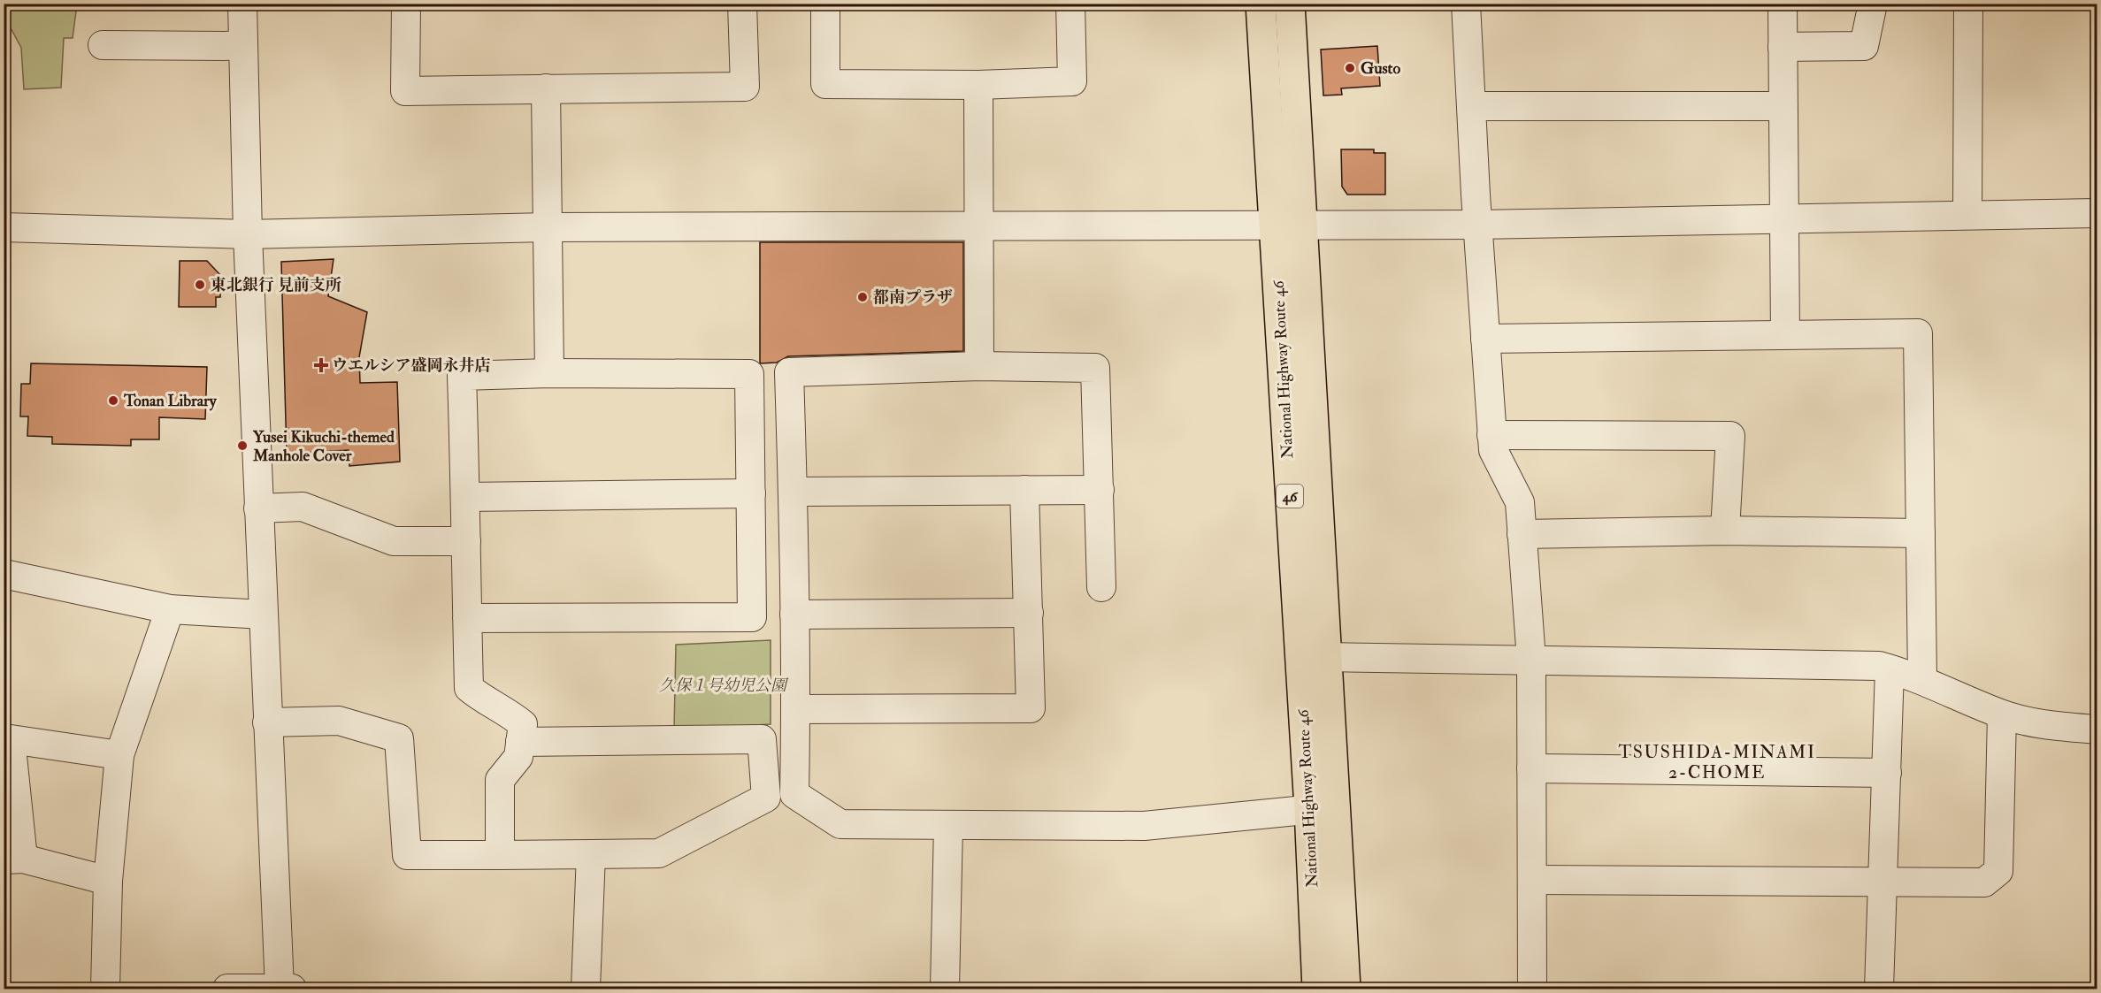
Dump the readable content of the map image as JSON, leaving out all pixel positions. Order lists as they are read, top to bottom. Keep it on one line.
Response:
{"streets":{"highway":["National Highway Route 46","46"]},"districts":["TSUSHIDA-MINAMI 2-CHOME"],"parks":["久保１号幼児公園"],"places":{"other":["Gusto","東北銀行 見前支所","都南プラザ","Tonan Library","Yusei Kikuchi-themed Manhole Cover"],"health":["ウエルシア盛岡永井店"]}}
